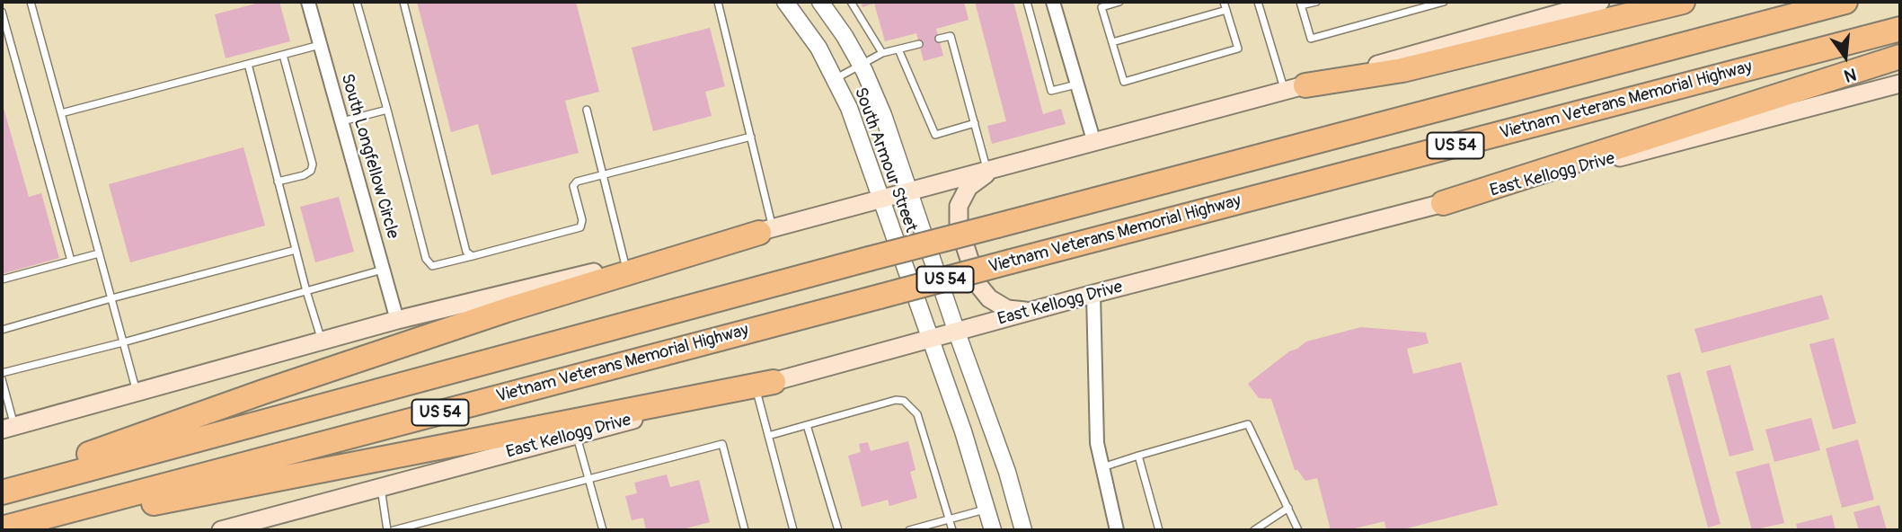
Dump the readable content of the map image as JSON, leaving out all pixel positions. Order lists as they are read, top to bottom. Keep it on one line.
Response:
{"streets":{"highway":["Vietnam Veterans Memorial Highway","US 54"],"main road":["East Kellogg Drive"],"street":["South Longfellow Circle","South Armour Street"]},"crossings":[["South Armour Street","East Kellogg Drive"]],"north":"bottom"}
